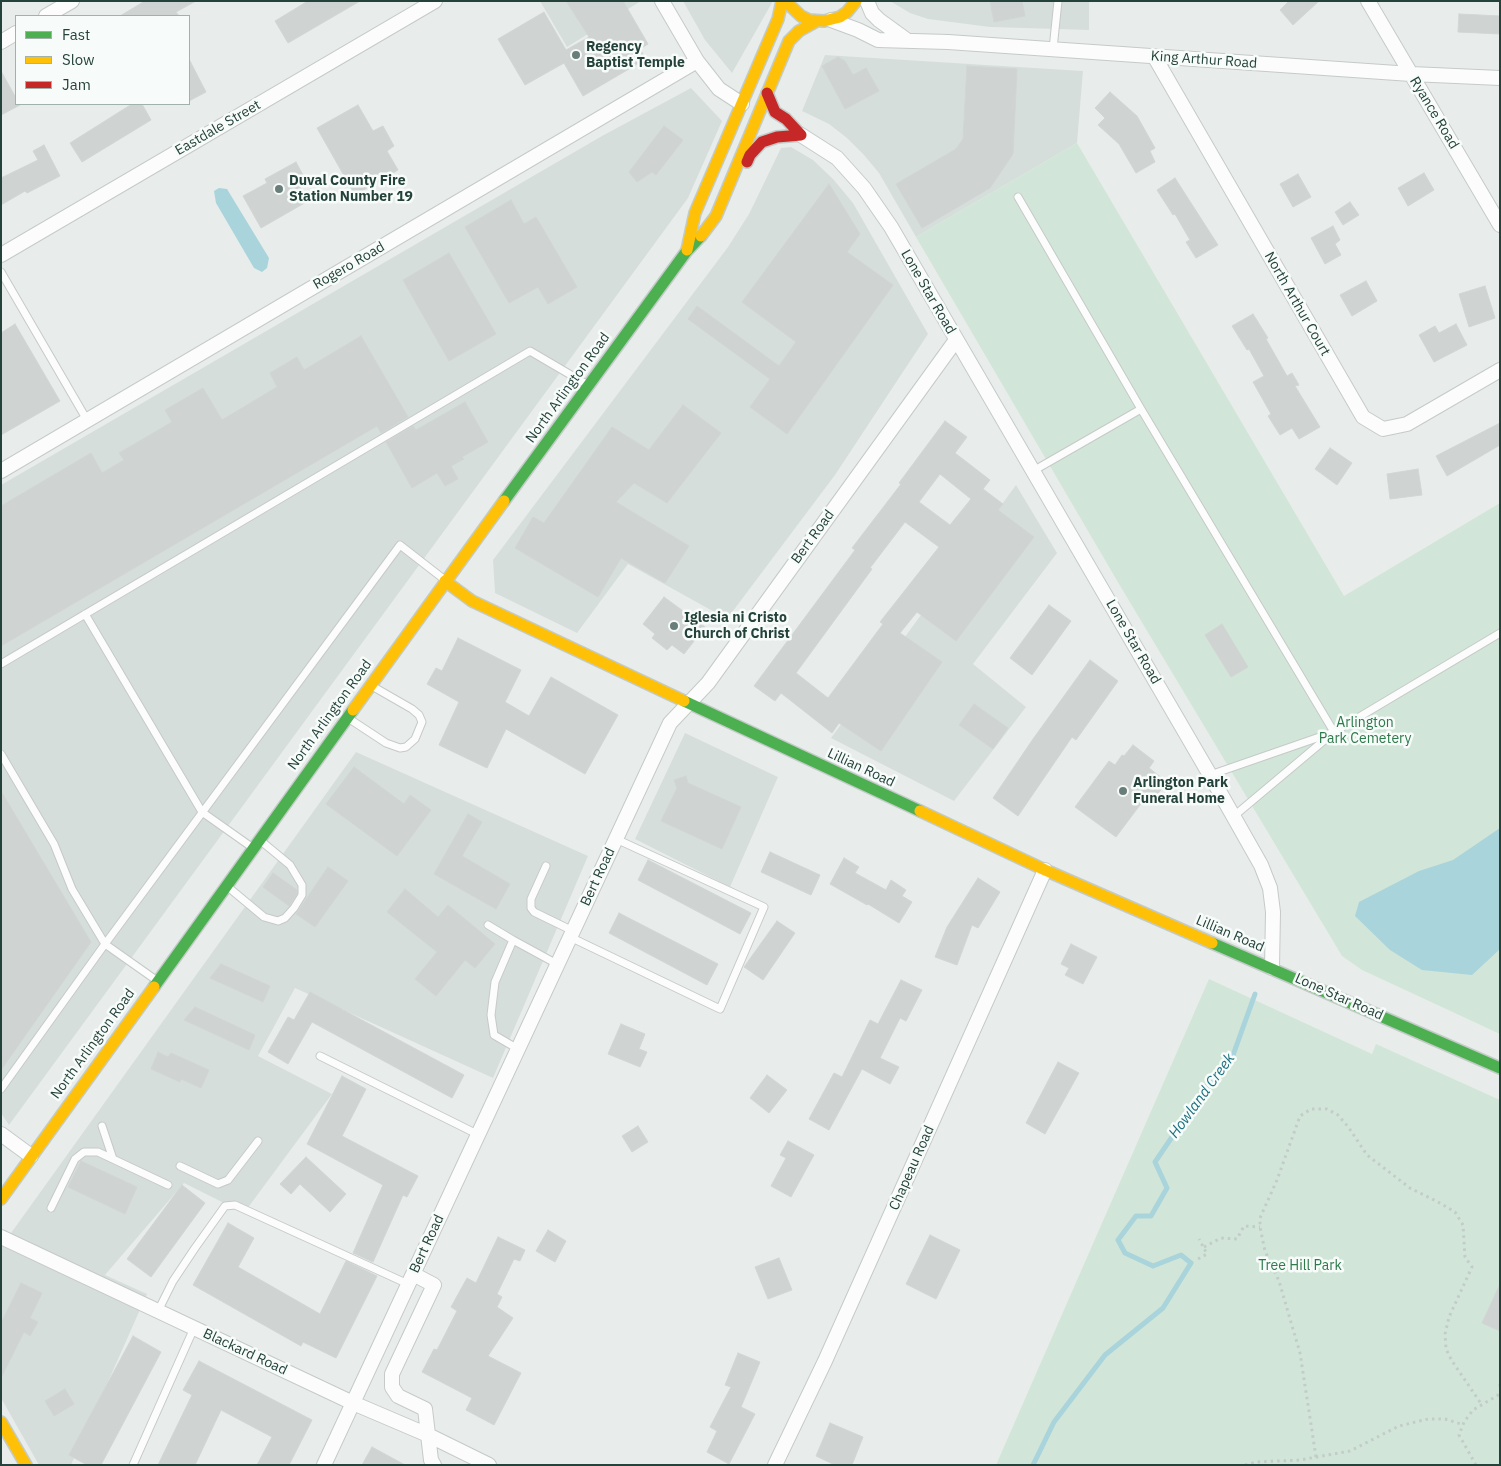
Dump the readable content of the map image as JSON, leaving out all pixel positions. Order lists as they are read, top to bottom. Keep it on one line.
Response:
{"streets":{"main road":["Lone Star Road","North Arlington Road","Lillian Road"],"street":["King Arthur Road","Ryance Road","Eastdale Street","Rogero Road","North Arthur Court","Bert Road","Chapeau Road","Blackard Road"]},"crossings":[["King Arthur Road","Ryance Road"],["King Arthur Road","North Arthur Court"],["Lone Star Road","Bert Road"],["Lone Star Road","Lillian Road"],["North Arlington Road","Lillian Road"],["Bert Road","Lillian Road"],["Bert Road","Blackard Road"],["Lillian Road","Chapeau Road"]],"water":["Howland Creek"],"parks":["Arlington Park Cemetery","Tree Hill Park"],"places":["Regency Baptist Temple","Duval County Fire Station Number 19","Iglesia ni Cristo Church of Christ","Arlington Park Funeral Home"],"legend":["Fast","Slow","Jam"]}
